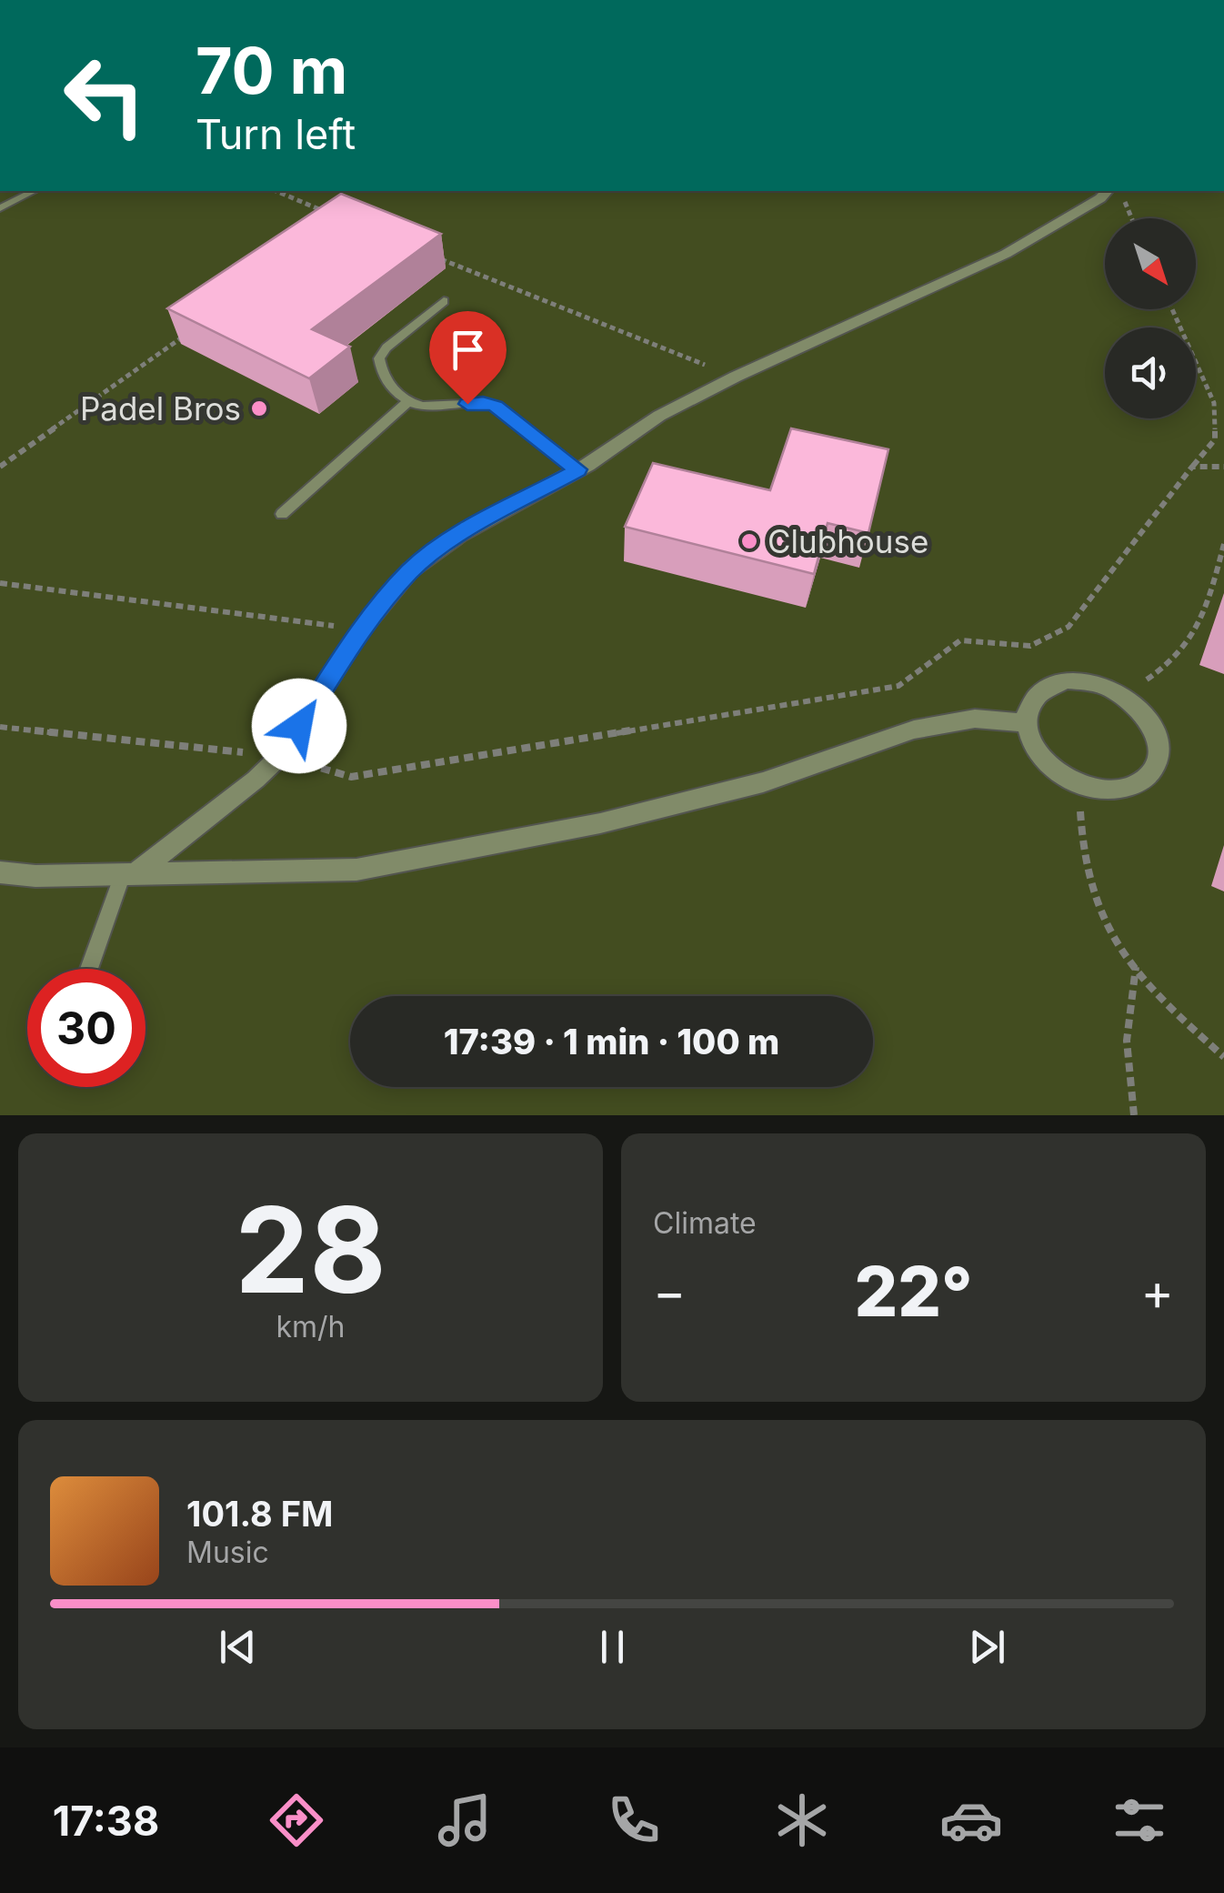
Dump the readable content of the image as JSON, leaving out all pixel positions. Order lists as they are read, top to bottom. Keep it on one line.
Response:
{"places":["Padel Bros","Clubhouse"],"north":"bottom right","page":{"turn":["70 m","Turn left"],"limit":"30","trip":"17:39 · 1 min · 100 m","tile":[["28","km/h"],"Climate"],"heat":["−","22°","+"],"song":["101.8 FM","Music"],"tabs":"17:38"}}
